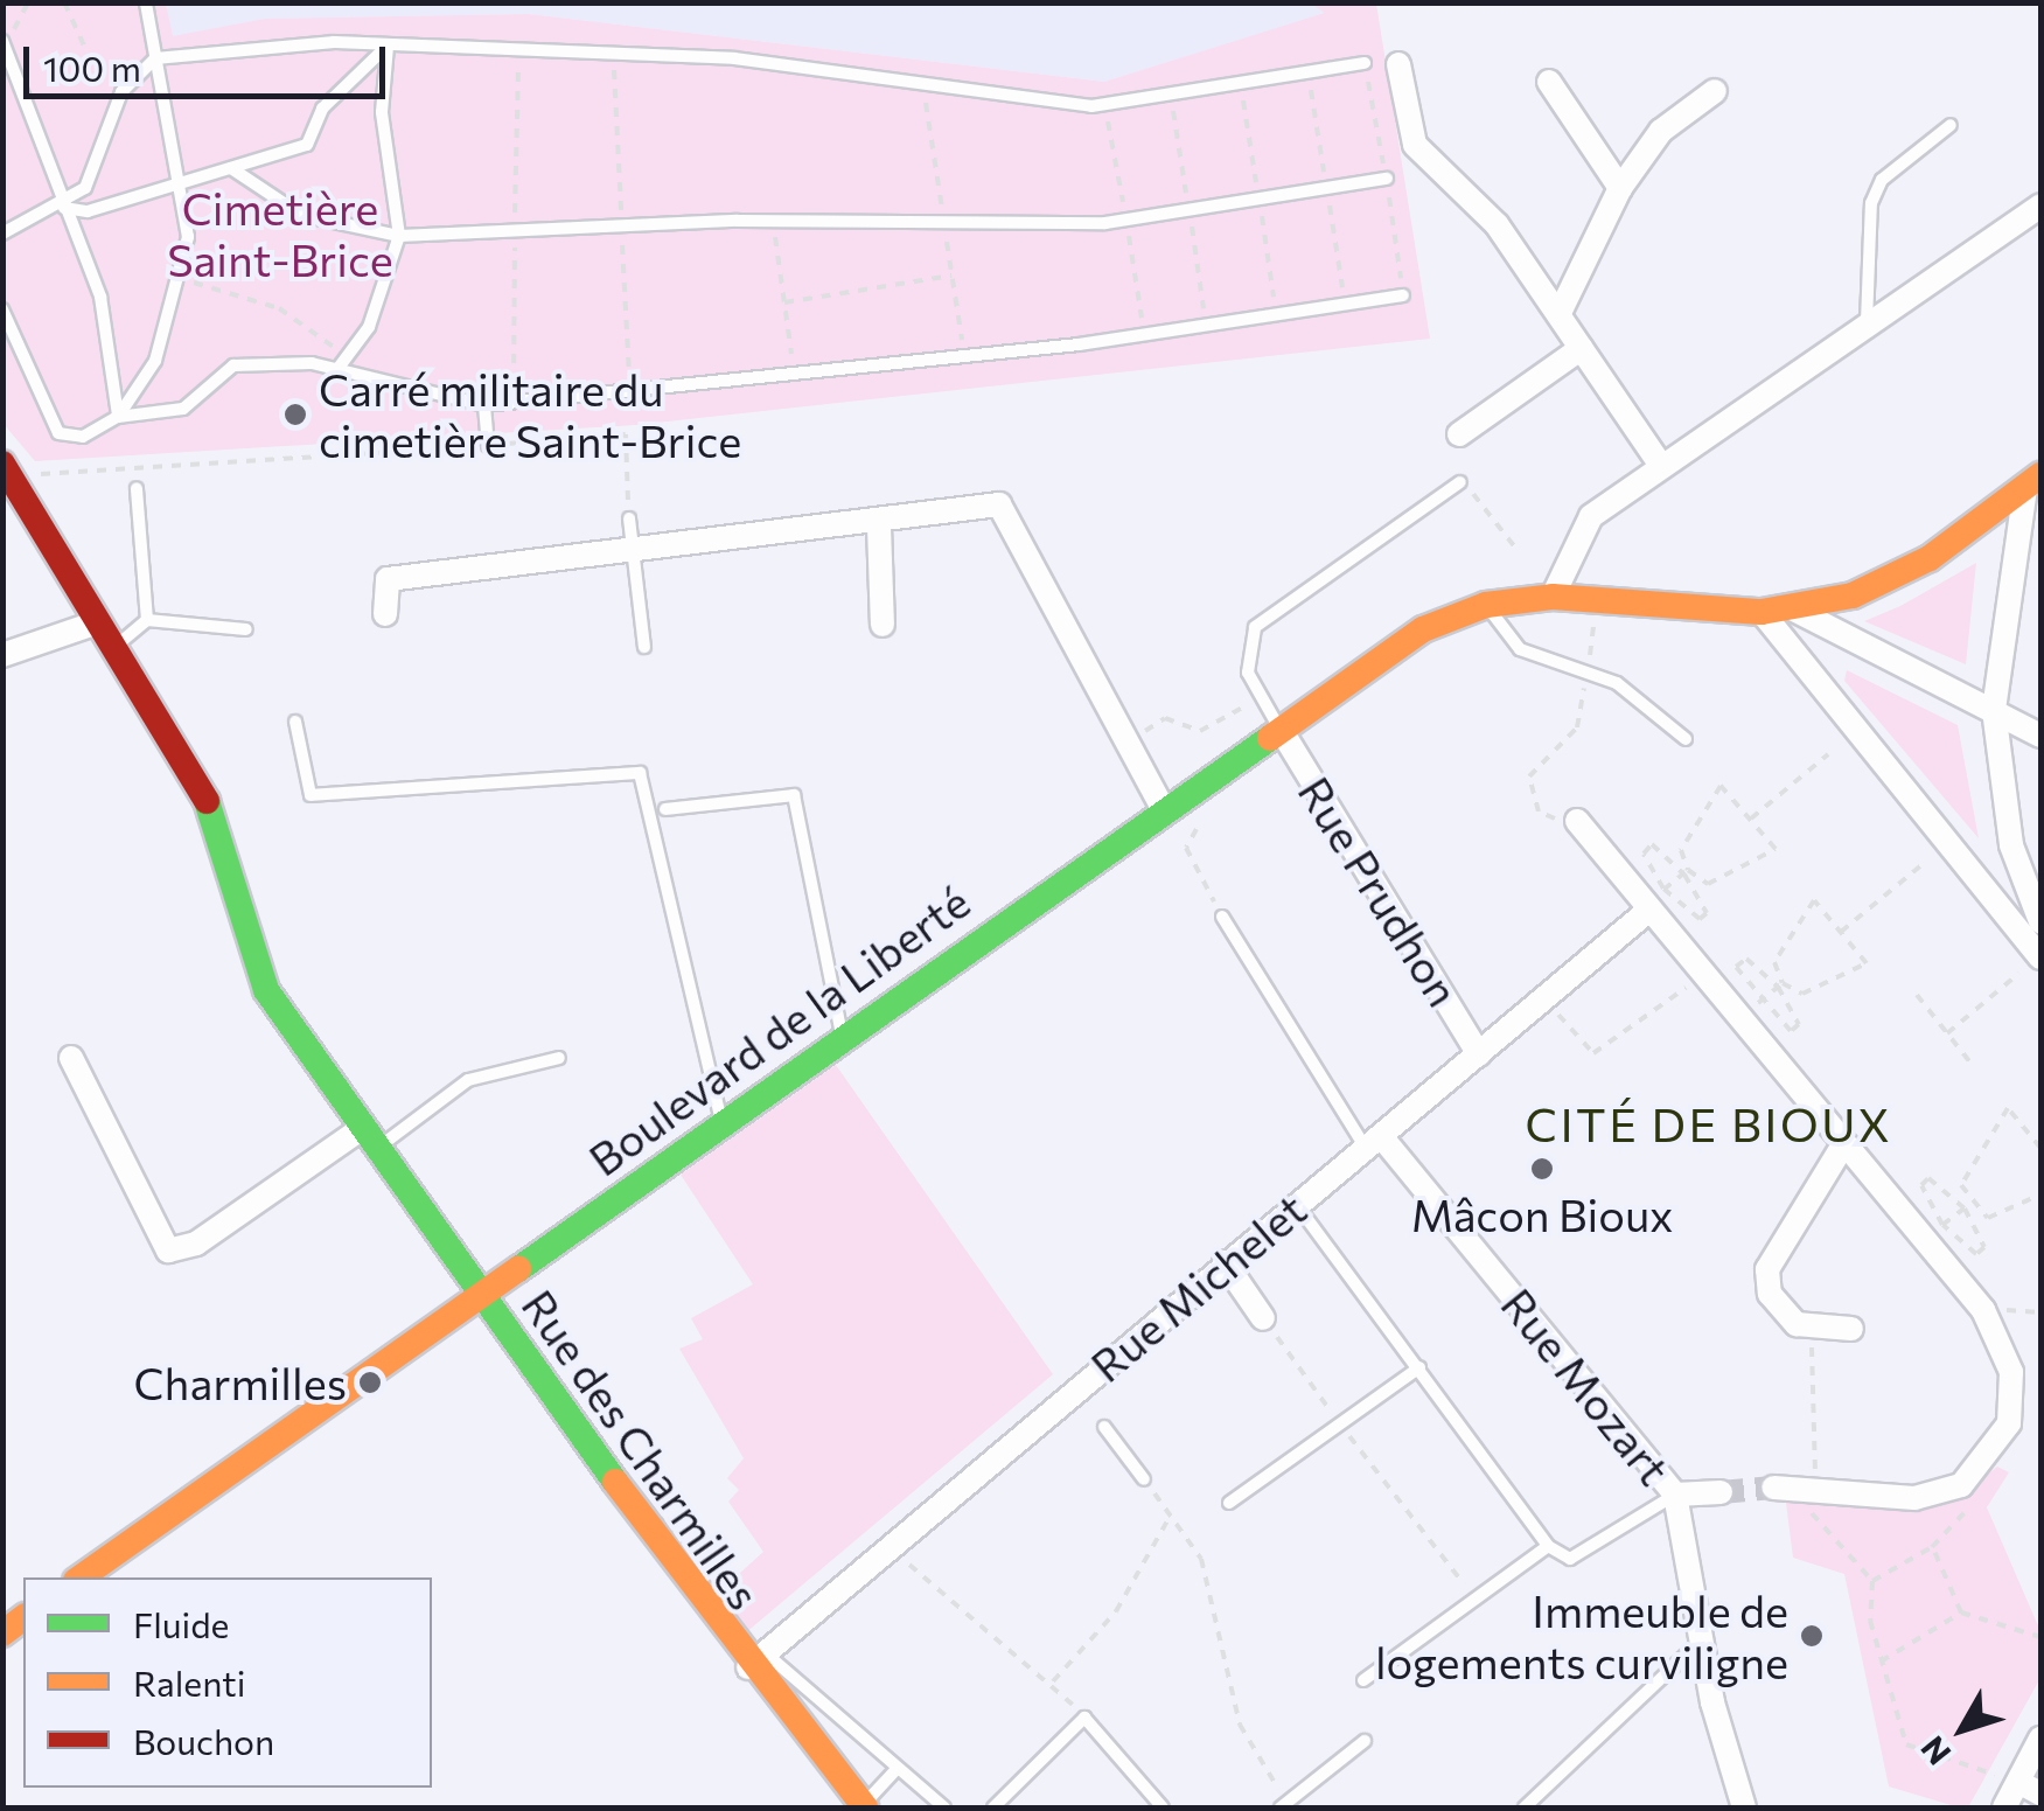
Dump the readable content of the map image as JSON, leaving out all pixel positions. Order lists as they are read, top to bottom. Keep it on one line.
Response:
{"streets":{"main road":["Boulevard de la Liberté","Rue des Charmilles"],"street":["Rue Prudhon","Rue Michelet","Rue Mozart"]},"crossings":[["Rue Prudhon","Boulevard de la Liberté"],["Rue Prudhon","Rue Michelet"],["Boulevard de la Liberté","Rue des Charmilles"],["Rue Michelet","Rue Mozart"],["Rue Michelet","Rue des Charmilles"]],"districts":["CITÉ DE BIOUX"],"parks":["Cimetière Saint-Brice"],"places":["Carré militaire du cimetière Saint-Brice","Mâcon Bioux","Charmilles","Immeuble de logements curviligne"],"legend":["Fluide","Ralenti","Bouchon"],"scale_bar":"100 m","north":"bottom left"}
